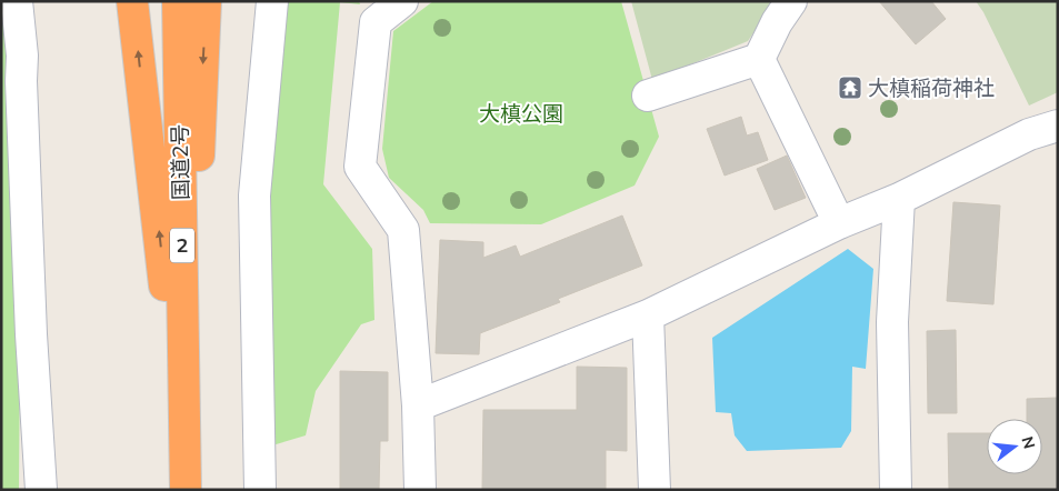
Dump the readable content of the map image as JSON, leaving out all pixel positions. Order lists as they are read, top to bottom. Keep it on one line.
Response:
{"streets":{"highway":["国道2号","2"]},"parks":["大槙公園"],"places":{"temple":["大槙稲荷神社"]},"north":"right"}
